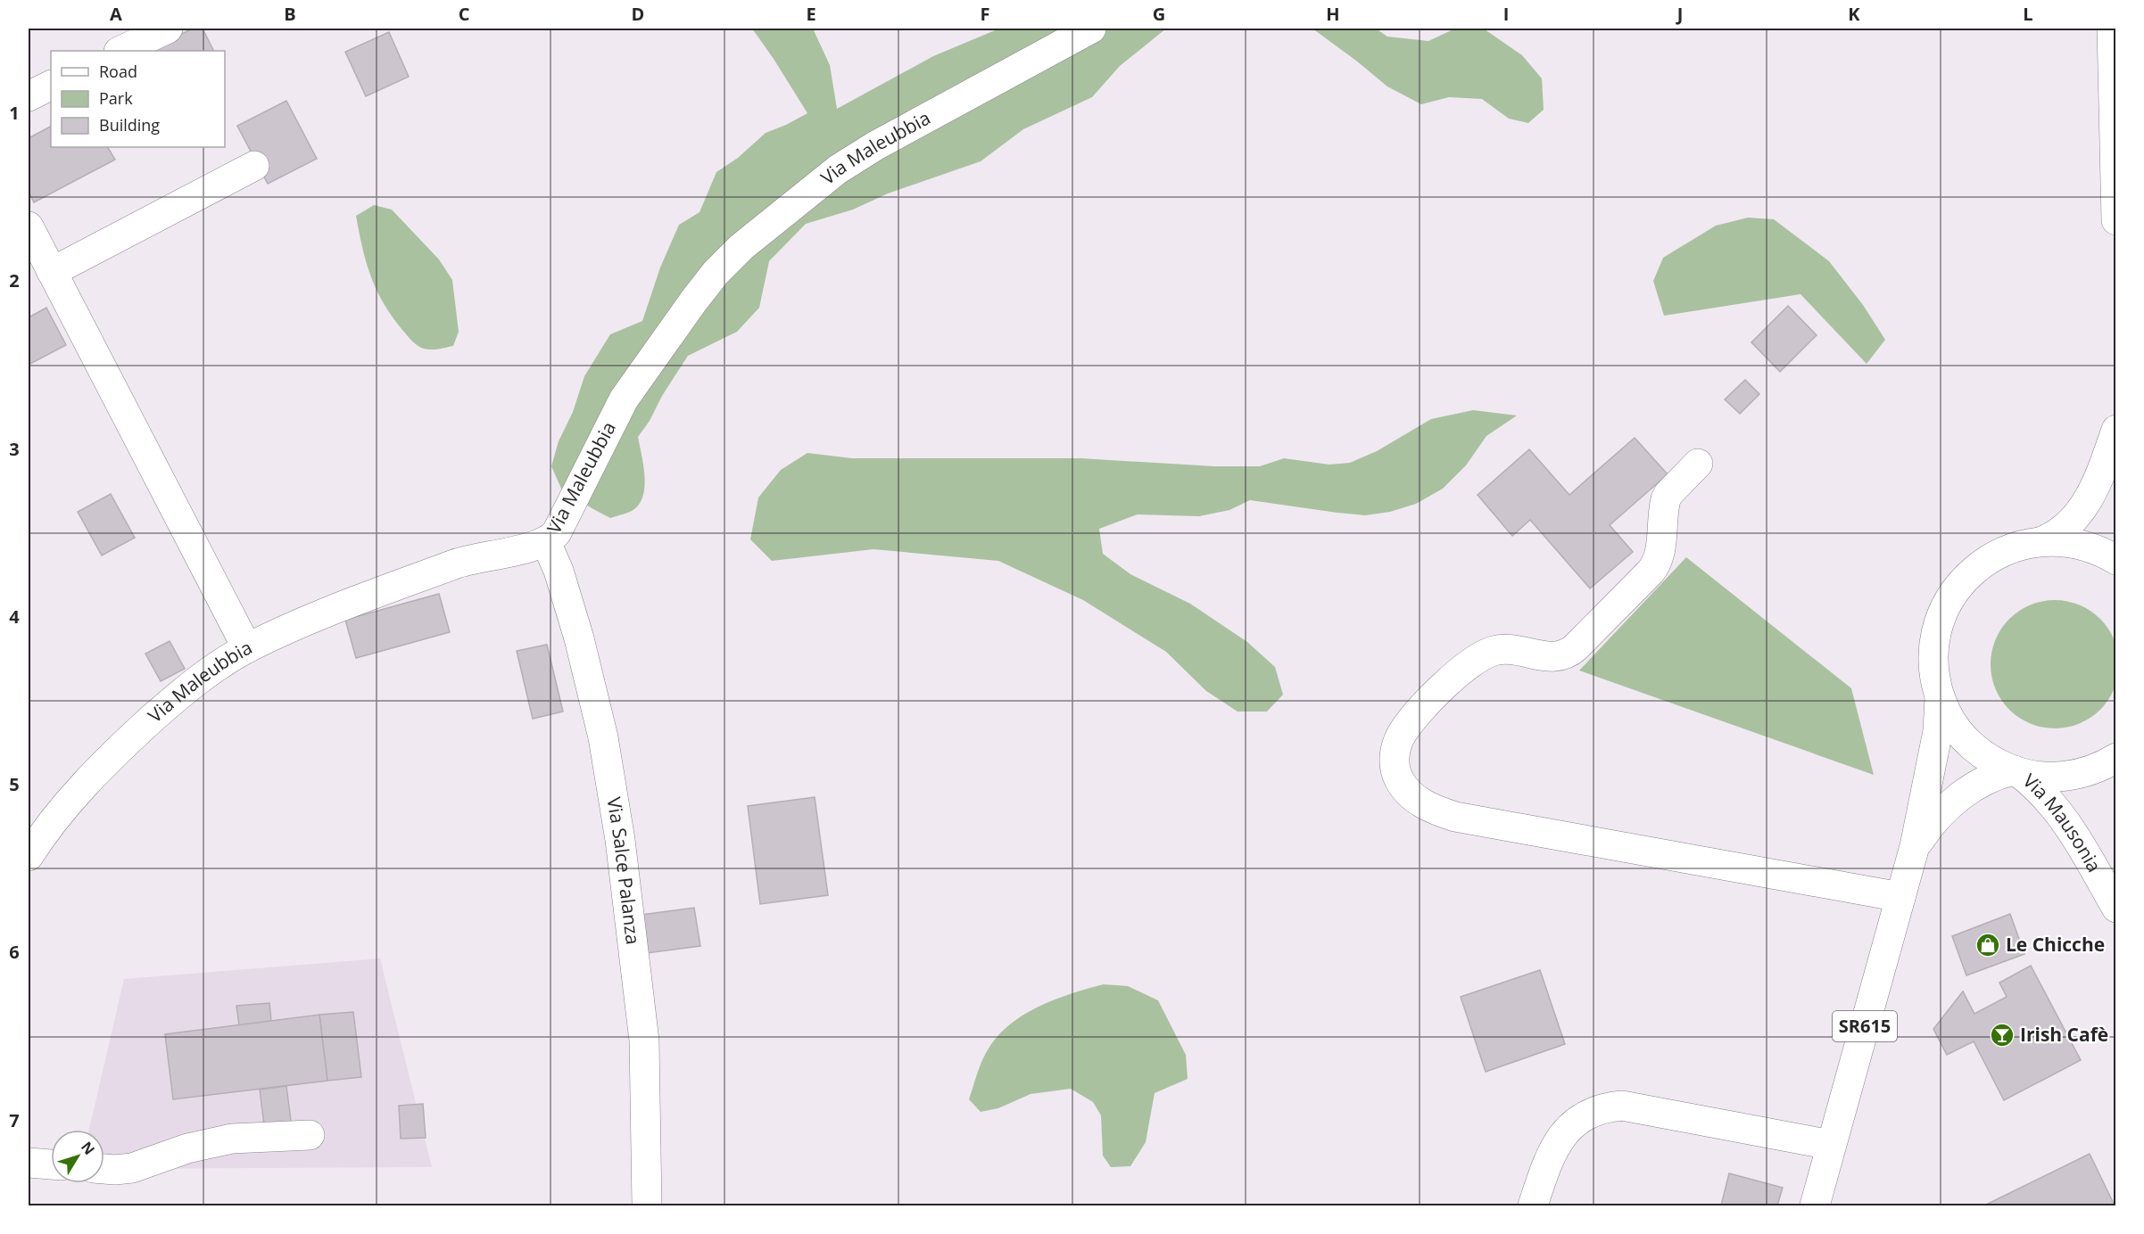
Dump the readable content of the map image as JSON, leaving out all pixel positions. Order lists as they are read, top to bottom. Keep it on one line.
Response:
{"streets":{"street":["Via Maleubbia","Via Mausonia","Via Salce Palanza","SR615"]},"crossings":[["Via Maleubbia","Via Salce Palanza"],["Via Mausonia","SR615"]],"places":{"shop":["Le Chicche"],"bar":["Irish Cafè"]},"legend":["Road","Park","Building"],"north":"top right","grid":{"columns":["A","B","C","D","E","F","G","H","I","J","K","L"],"rows":["1","2","3","4","5","6","7"]}}
